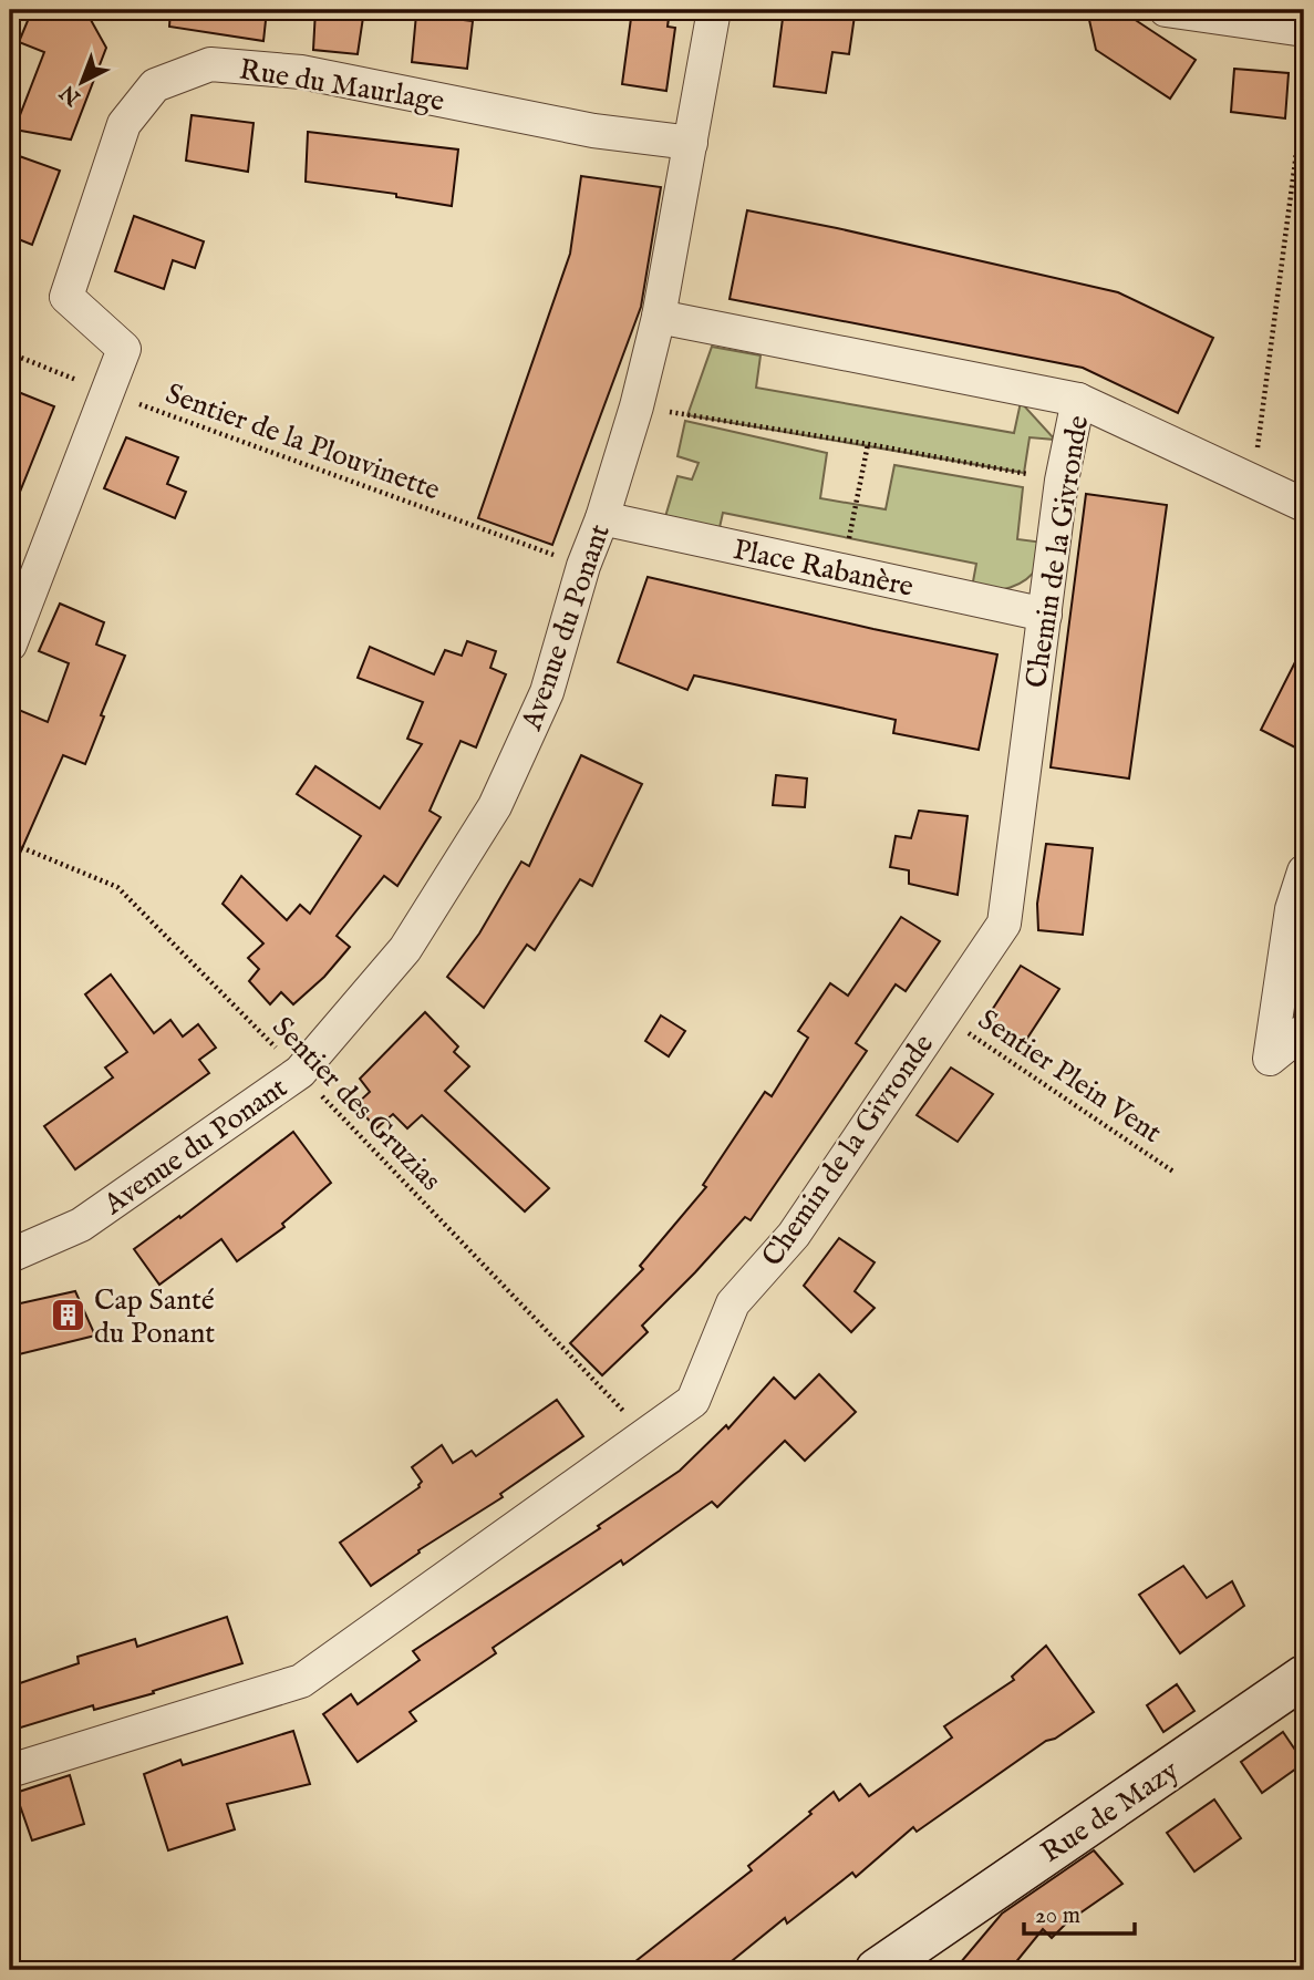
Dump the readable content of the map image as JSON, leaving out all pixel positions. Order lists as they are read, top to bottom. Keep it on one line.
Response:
{"streets":{"street":["Rue du Maurlage","Chemin de la Givronde","Place Rabanère","Avenue du Ponant","Rue de Mazy"],"path":["Sentier de la Plouvinette","Sentier Plein Vent","Sentier des Gruzias"]},"crossings":[["Rue du Maurlage","Sentier de la Plouvinette"],["Rue du Maurlage","Avenue du Ponant"],["Sentier de la Plouvinette","Avenue du Ponant"],["Chemin de la Givronde","Place Rabanère"],["Chemin de la Givronde","Sentier Plein Vent"],["Chemin de la Givronde","Sentier des Gruzias"],["Place Rabanère","Avenue du Ponant"],["Avenue du Ponant","Sentier des Gruzias"]],"places":{"building":["Cap Santé du Ponant"]},"scale_bar":"20 m","north":"bottom left"}
